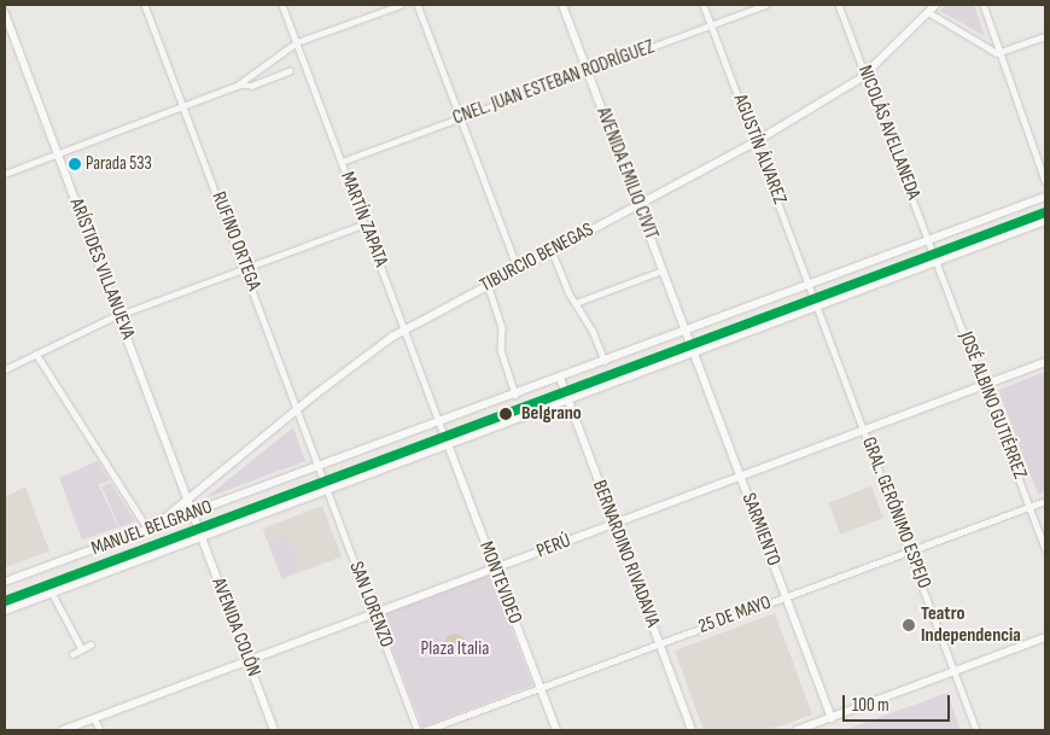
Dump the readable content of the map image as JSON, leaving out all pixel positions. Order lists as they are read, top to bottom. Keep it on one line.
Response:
{"streets":{"street":["CNEL. JUAN ESTEBAN RODRÍGUEZ","NICOLÁS AVELLANEDA","AGUSTÍN ÁLVAREZ","AVENIDA EMILIO CIVIT","MARTÍN ZAPATA","RUFINO ORTEGA","TIBURCIO BENEGAS","ARÍSTIDES VILLANUEVA","JOSÉ ALBINO GUTIÉRREZ","GRAL. GERÓNIMO ESPEJO","MANUEL BELGRANO","SARMIENTO","PERÚ","BERNARDINO RIVADAVIA","MONTEVIDEO","SAN LORENZO","25 DE MAYO","AVENIDA COLÓN"]},"crossings":[["CNEL. JUAN ESTEBAN RODRÍGUEZ","AGUSTÍN ÁLVAREZ"],["CNEL. JUAN ESTEBAN RODRÍGUEZ","AVENIDA EMILIO CIVIT"],["CNEL. JUAN ESTEBAN RODRÍGUEZ","MARTÍN ZAPATA"],["NICOLÁS AVELLANEDA","TIBURCIO BENEGAS"],["NICOLÁS AVELLANEDA","JOSÉ ALBINO GUTIÉRREZ"],["NICOLÁS AVELLANEDA","MANUEL BELGRANO"],["AGUSTÍN ÁLVAREZ","TIBURCIO BENEGAS"],["AGUSTÍN ÁLVAREZ","GRAL. GERÓNIMO ESPEJO"],["AGUSTÍN ÁLVAREZ","MANUEL BELGRANO"],["AVENIDA EMILIO CIVIT","TIBURCIO BENEGAS"],["AVENIDA EMILIO CIVIT","MANUEL BELGRANO"],["AVENIDA EMILIO CIVIT","SARMIENTO"],["MARTÍN ZAPATA","TIBURCIO BENEGAS"],["MARTÍN ZAPATA","MANUEL BELGRANO"],["MARTÍN ZAPATA","MONTEVIDEO"],["RUFINO ORTEGA","TIBURCIO BENEGAS"],["RUFINO ORTEGA","MANUEL BELGRANO"],["RUFINO ORTEGA","SAN LORENZO"],["TIBURCIO BENEGAS","ARÍSTIDES VILLANUEVA"],["TIBURCIO BENEGAS","MANUEL BELGRANO"],["ARÍSTIDES VILLANUEVA","MANUEL BELGRANO"],["ARÍSTIDES VILLANUEVA","AVENIDA COLÓN"],["JOSÉ ALBINO GUTIÉRREZ","MANUEL BELGRANO"],["JOSÉ ALBINO GUTIÉRREZ","PERÚ"],["JOSÉ ALBINO GUTIÉRREZ","25 DE MAYO"],["GRAL. GERÓNIMO ESPEJO","MANUEL BELGRANO"],["GRAL. GERÓNIMO ESPEJO","PERÚ"],["GRAL. GERÓNIMO ESPEJO","25 DE MAYO"],["MANUEL BELGRANO","SARMIENTO"],["MANUEL BELGRANO","BERNARDINO RIVADAVIA"],["MANUEL BELGRANO","MONTEVIDEO"],["MANUEL BELGRANO","SAN LORENZO"],["MANUEL BELGRANO","AVENIDA COLÓN"],["SARMIENTO","PERÚ"],["SARMIENTO","25 DE MAYO"],["PERÚ","BERNARDINO RIVADAVIA"],["PERÚ","MONTEVIDEO"],["PERÚ","SAN LORENZO"],["PERÚ","AVENIDA COLÓN"],["BERNARDINO RIVADAVIA","25 DE MAYO"],["MONTEVIDEO","25 DE MAYO"]],"parks":["Plaza Italia"],"places":["Parada 533","Belgrano","Teatro Independencia"],"scale_bar":"100 m"}
